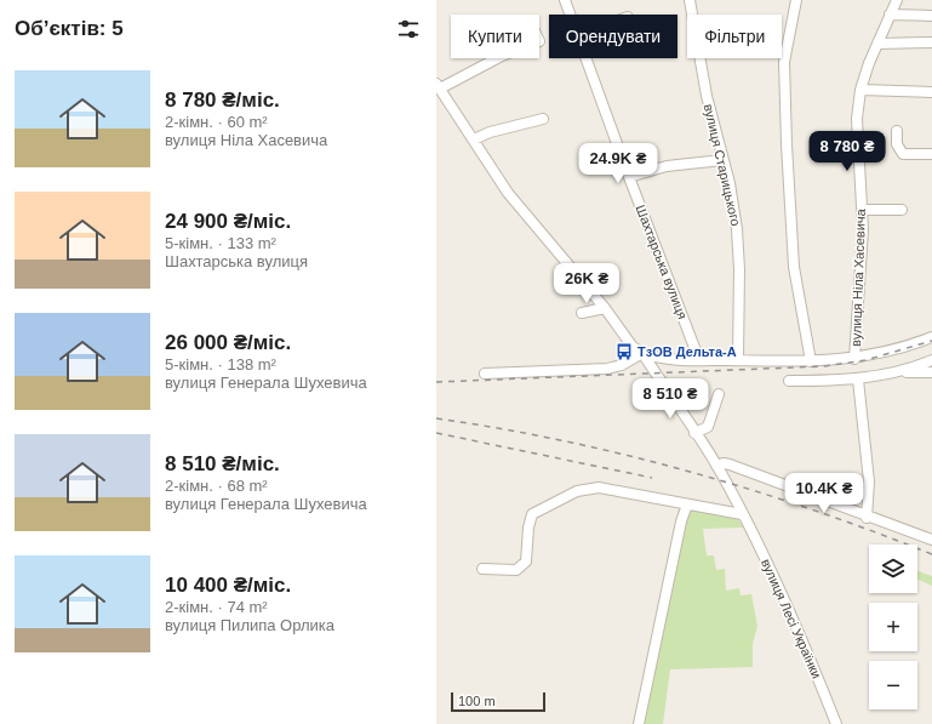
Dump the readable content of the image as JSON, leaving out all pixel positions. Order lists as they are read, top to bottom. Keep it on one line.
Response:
{"streets":{"street":["вулиця Старицького","Шахтарська вулиця","вулиця Ніла Хасевича","вулиця Лесі Українки"]},"places":{"bus stop":["ТзОВ Дельта-А"]},"scale_bar":"100 m","page":{"heading":"Об’єктів: 5","chip":["Купити","Орендувати","Фільтри"],"list":[{"name":"8 780 ₴/міс.","note":"2-кімн. · 60 m² · вулиця Ніла Хасевича"},{"name":"24 900 ₴/міс.","note":"5-кімн. · 133 m² · Шахтарська вулиця"},{"name":"26 000 ₴/міс.","note":"5-кімн. · 138 m² · вулиця Генерала Шухевича"},{"name":"8 510 ₴/міс.","note":"2-кімн. · 68 m² · вулиця Генерала Шухевича"},{"name":"10 400 ₴/міс.","note":"2-кімн. · 74 m² · вулиця Пилипа Орлика"}],"price":["8 780 ₴","24.9K ₴","26K ₴","8 510 ₴","10.4K ₴"],"map_buttons":["+","−"],"scale":"100 m"}}
